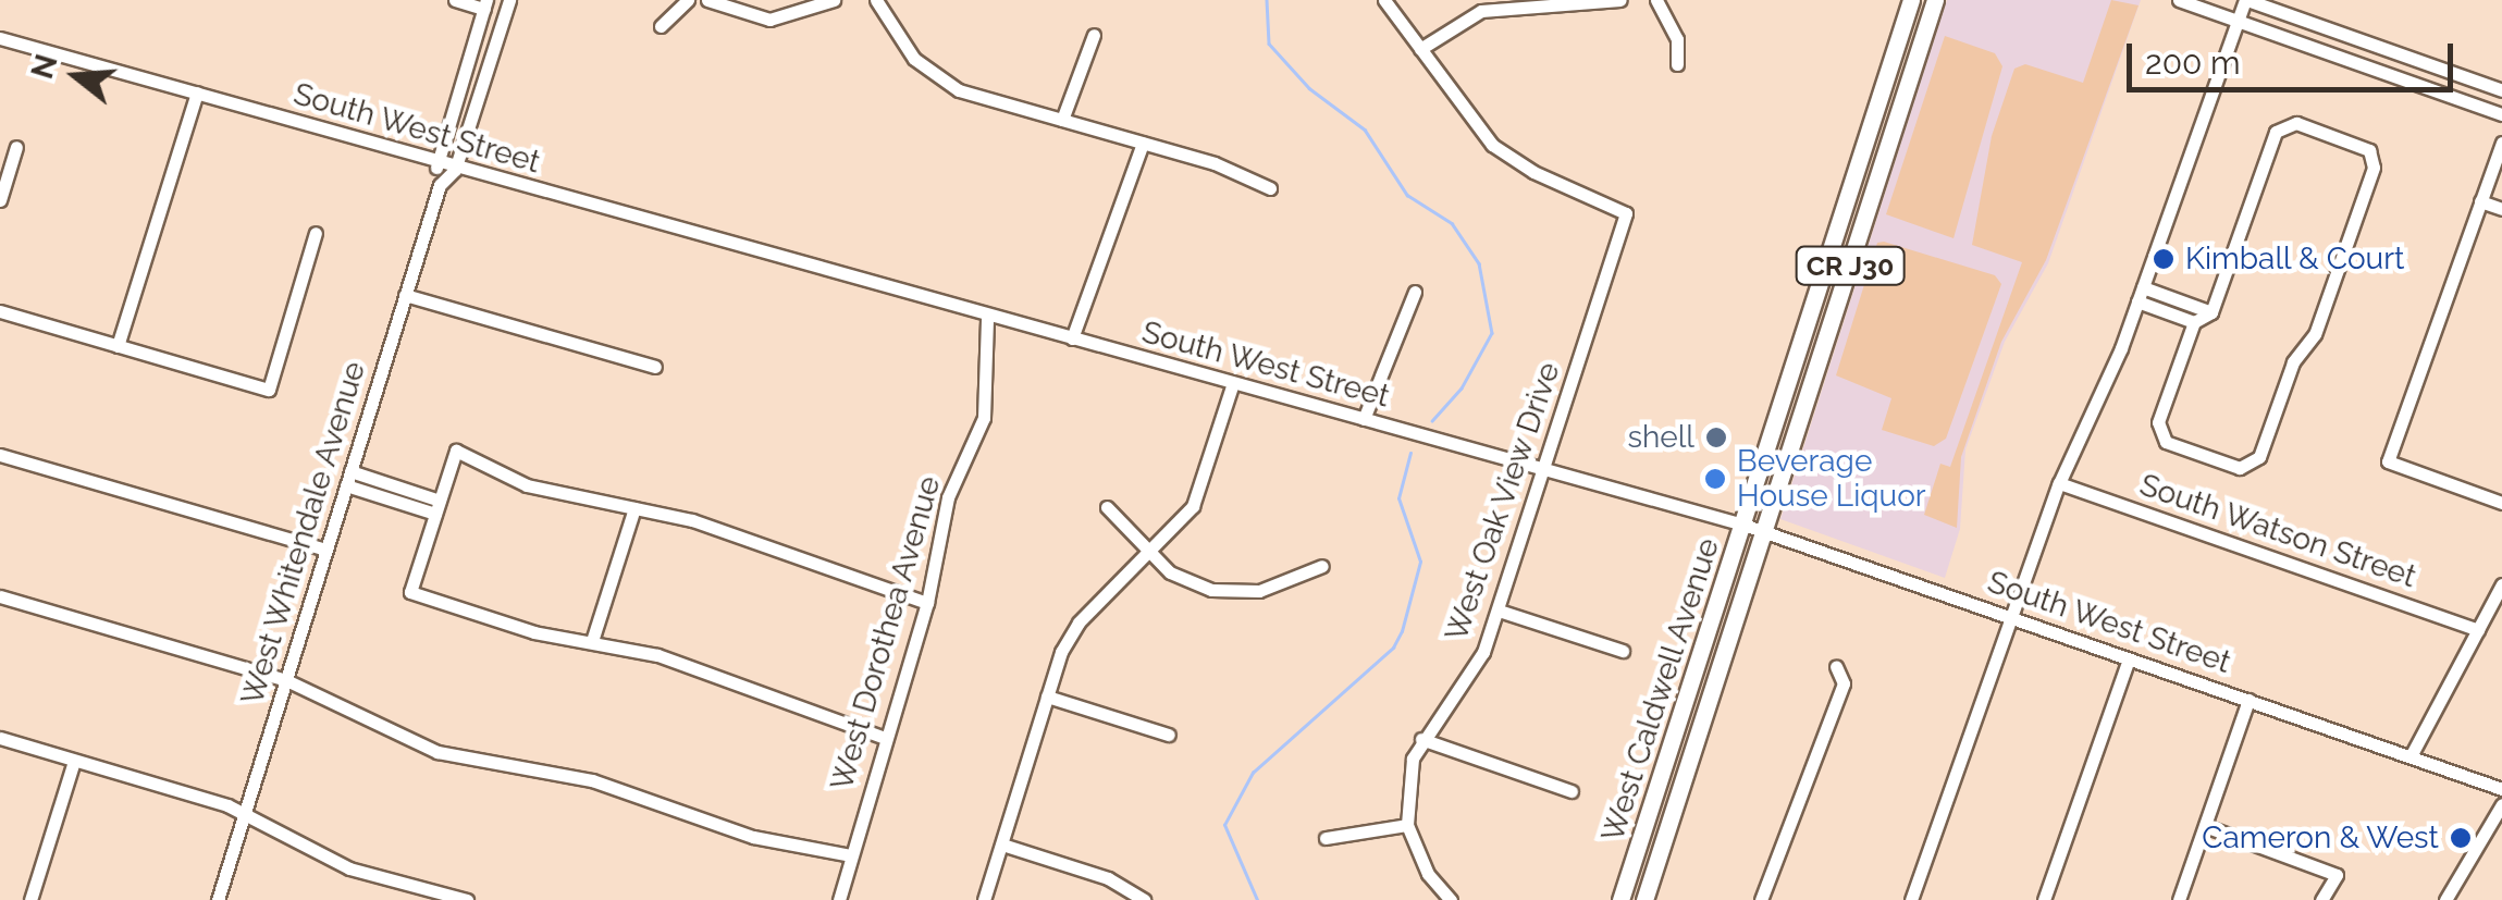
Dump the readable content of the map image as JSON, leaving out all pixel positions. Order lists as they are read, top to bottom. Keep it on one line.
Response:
{"streets":{"main road":["CR J30","West Caldwell Avenue"],"street":["South West Street","West Oak View Drive","South Watson Street","West Whitendale Avenue","West Dorothea Avenue"]},"crossings":[["South West Street","West Oak View Drive"],["South West Street","West Dorothea Avenue"],["South West Street","West Caldwell Avenue"]],"places":["Kimball & Court","shell","Beverage House Liquor","Cameron & West"],"scale_bar":"200 m","north":"left"}
